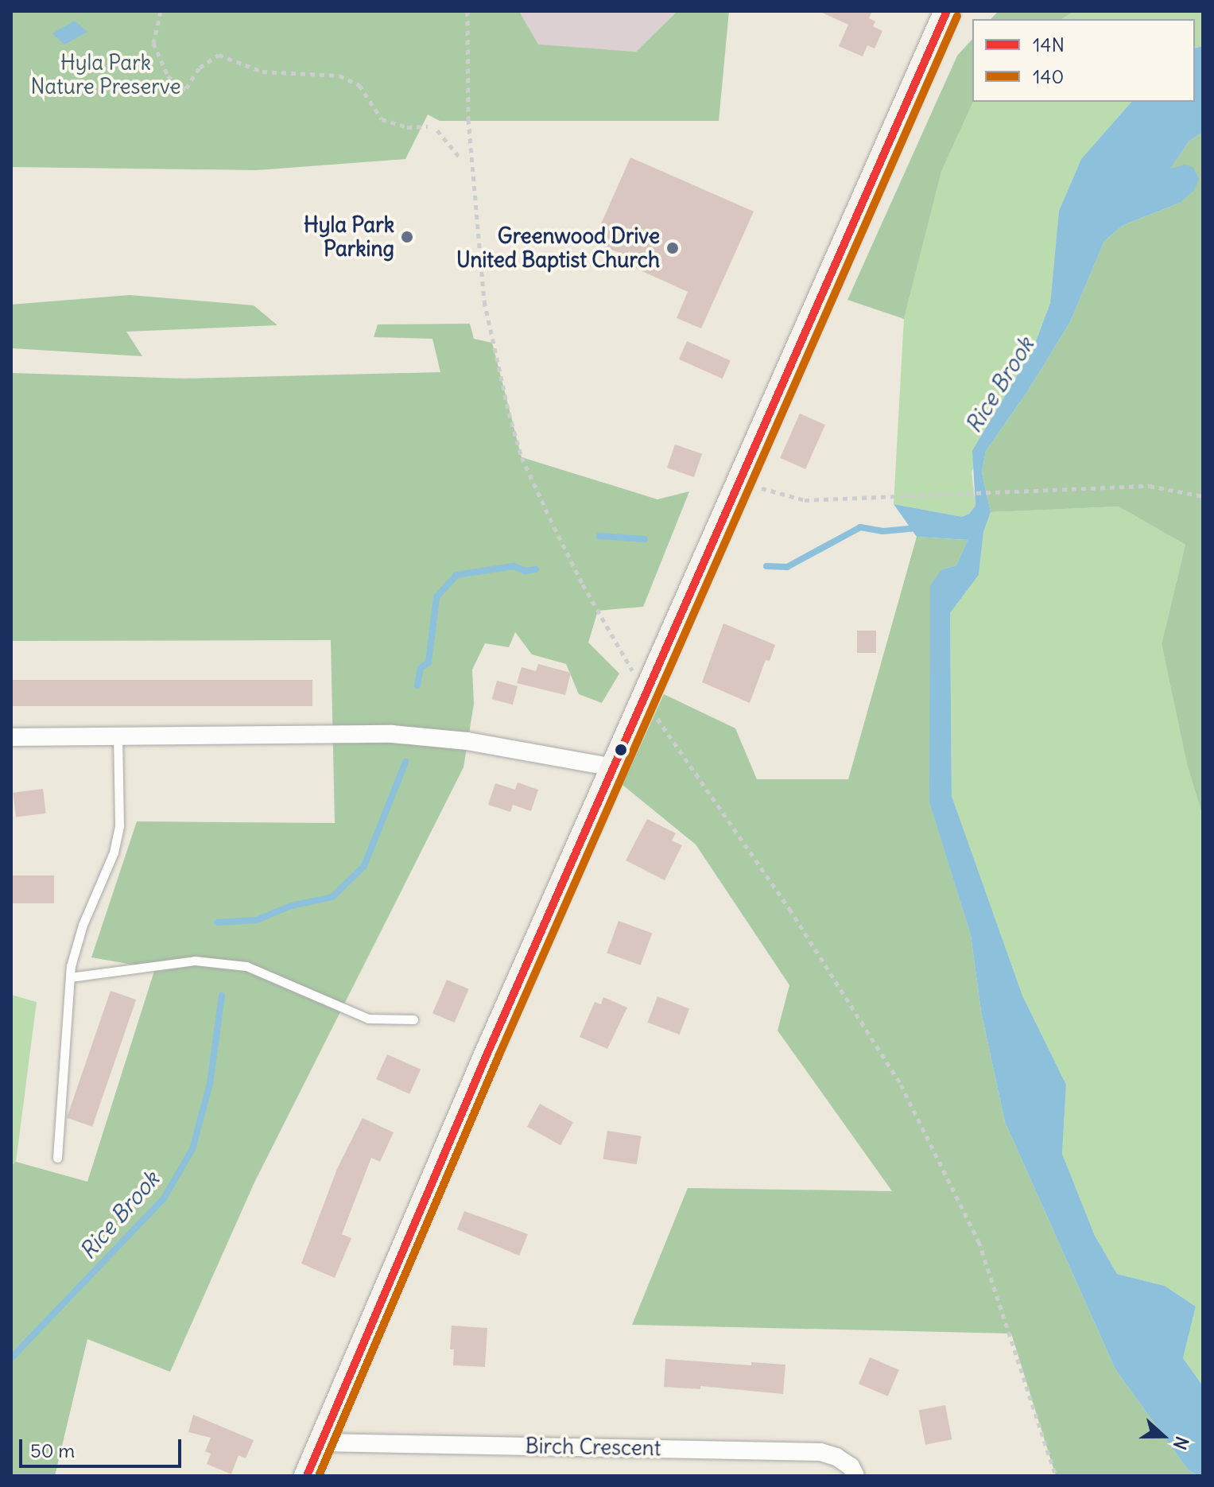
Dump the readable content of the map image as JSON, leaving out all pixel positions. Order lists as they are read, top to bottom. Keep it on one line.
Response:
{"streets":{"street":["Birch Crescent"]},"water":["Rice Brook"],"parks":["Hyla Park Nature Preserve"],"places":["Hyla Park Parking","Greenwood Drive United Baptist Church"],"lines":["transit line 14N","transit line 140"],"legend":["14N","140"],"scale_bar":"50 m","north":"right"}
